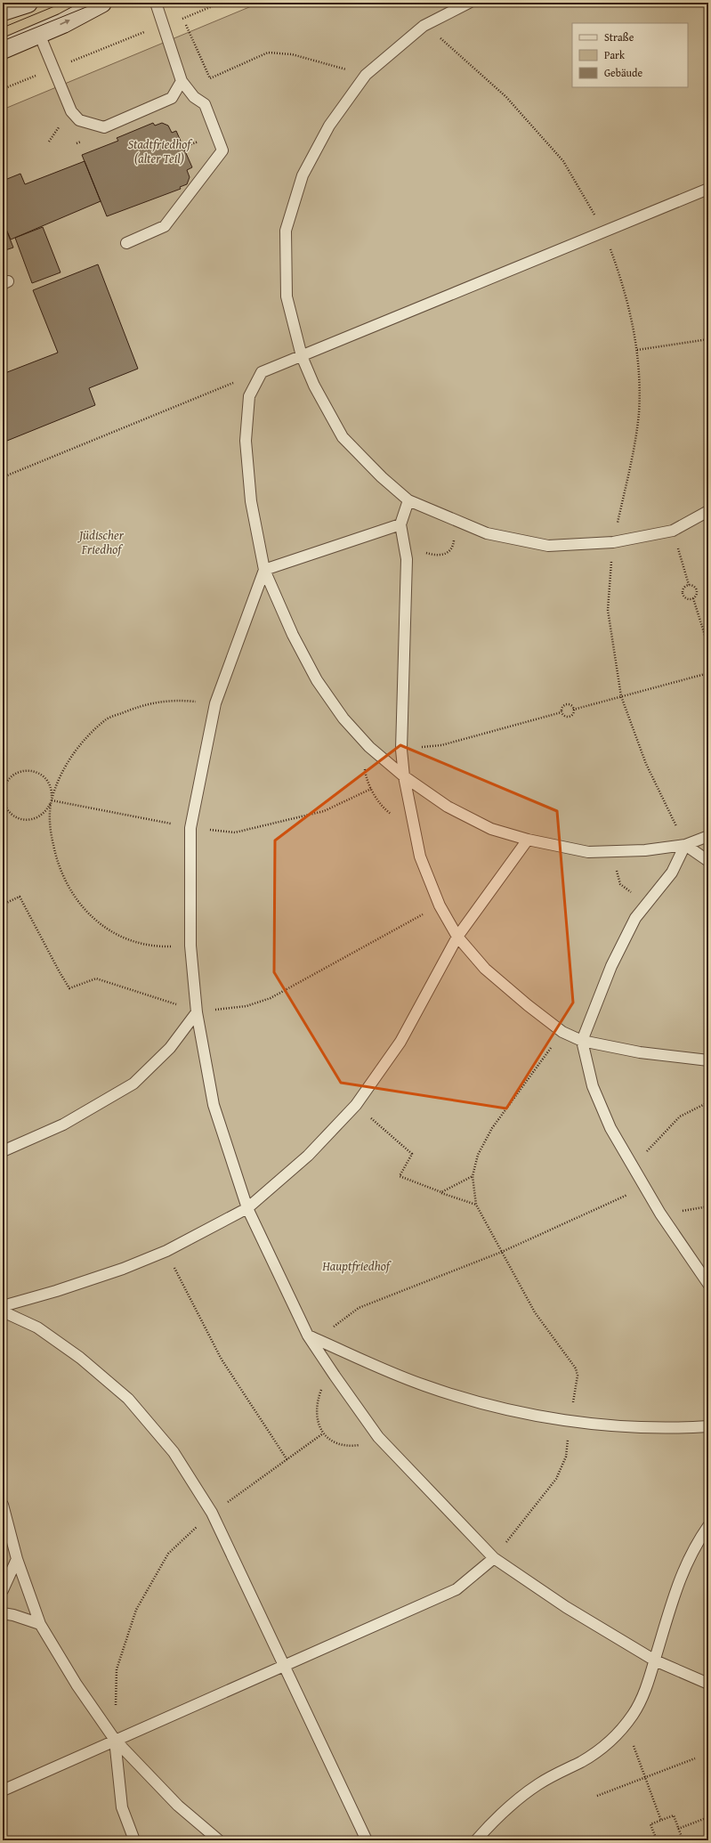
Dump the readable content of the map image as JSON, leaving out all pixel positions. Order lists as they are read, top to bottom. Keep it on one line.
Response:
{"parks":["Stadtfriedhof (alter Teil)","Jüdischer Friedhof","Hauptfriedhof"],"legend":["Straße","Park","Gebäude"]}
